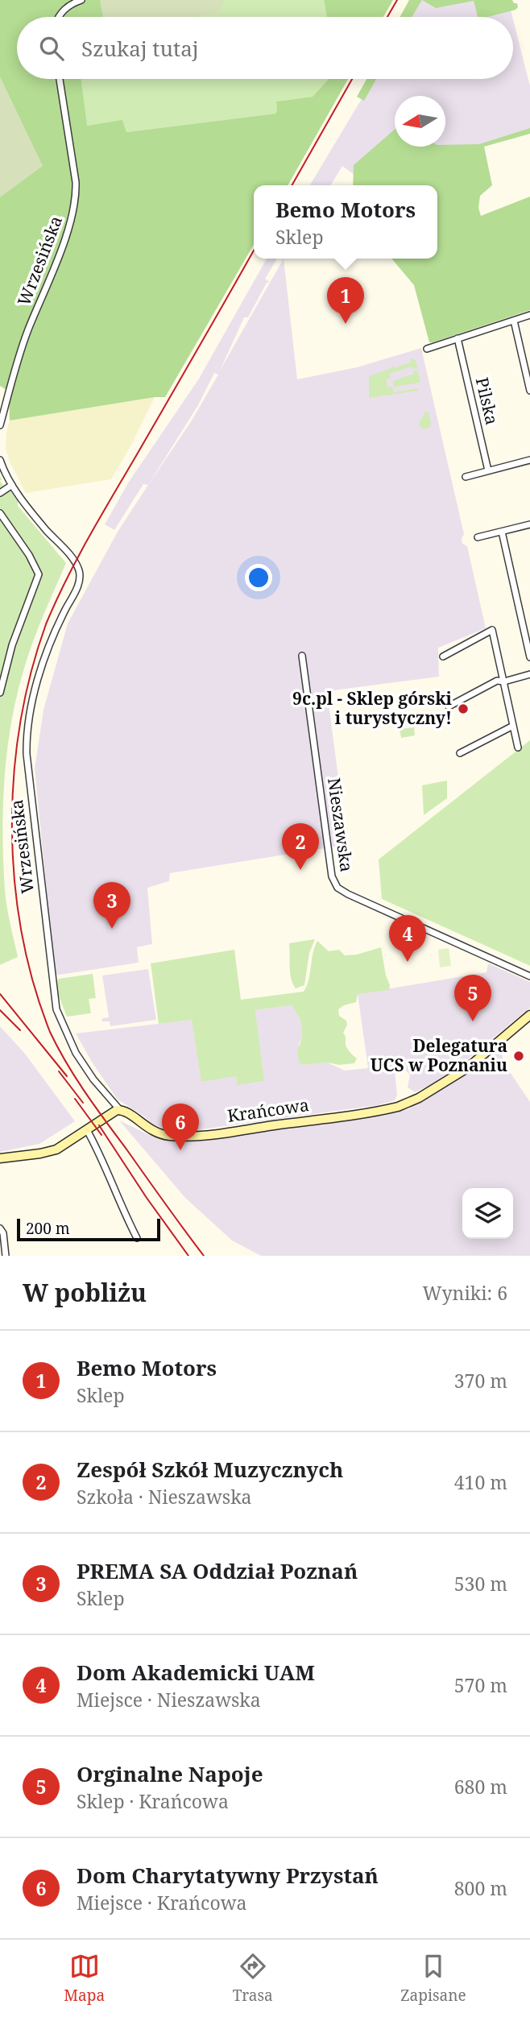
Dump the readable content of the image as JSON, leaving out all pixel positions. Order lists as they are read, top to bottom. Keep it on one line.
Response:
{"streets":{"street":["Wrzesińska","Pilska","Nieszawska","Krańcowa"]},"crossings":[["Wrzesińska","Krańcowa"]],"places":["9c.pl - Sklep górski i turystyczny!","Delegatura UCS w Poznaniu"],"scale_bar":"200 m","north":"left","page":{"search":"Szukaj tutaj","popup":["Bemo Motors","Sklep"],"pins":["1","2","3","4","5","6"],"scale":"200 m","heading":["W pobliżu","Wyniki: 6"],"list":[{"mark":"1","name":"Bemo Motors","note":"Sklep","value":"370 m"},{"mark":"2","name":"Zespół Szkół Muzycznych","note":"Szkoła · Nieszawska","value":"410 m"},{"mark":"3","name":"PREMA SA Oddział Poznań","note":"Sklep","value":"530 m"},{"mark":"4","name":"Dom Akademicki UAM","note":"Miejsce · Nieszawska","value":"570 m"},{"mark":"5","name":"Orginalne Napoje","note":"Sklep · Krańcowa","value":"680 m"},{"mark":"6","name":"Dom Charytatywny Przystań","note":"Miejsce · Krańcowa","value":"800 m"}],"nav":["Mapa","Trasa","Zapisane"]}}
